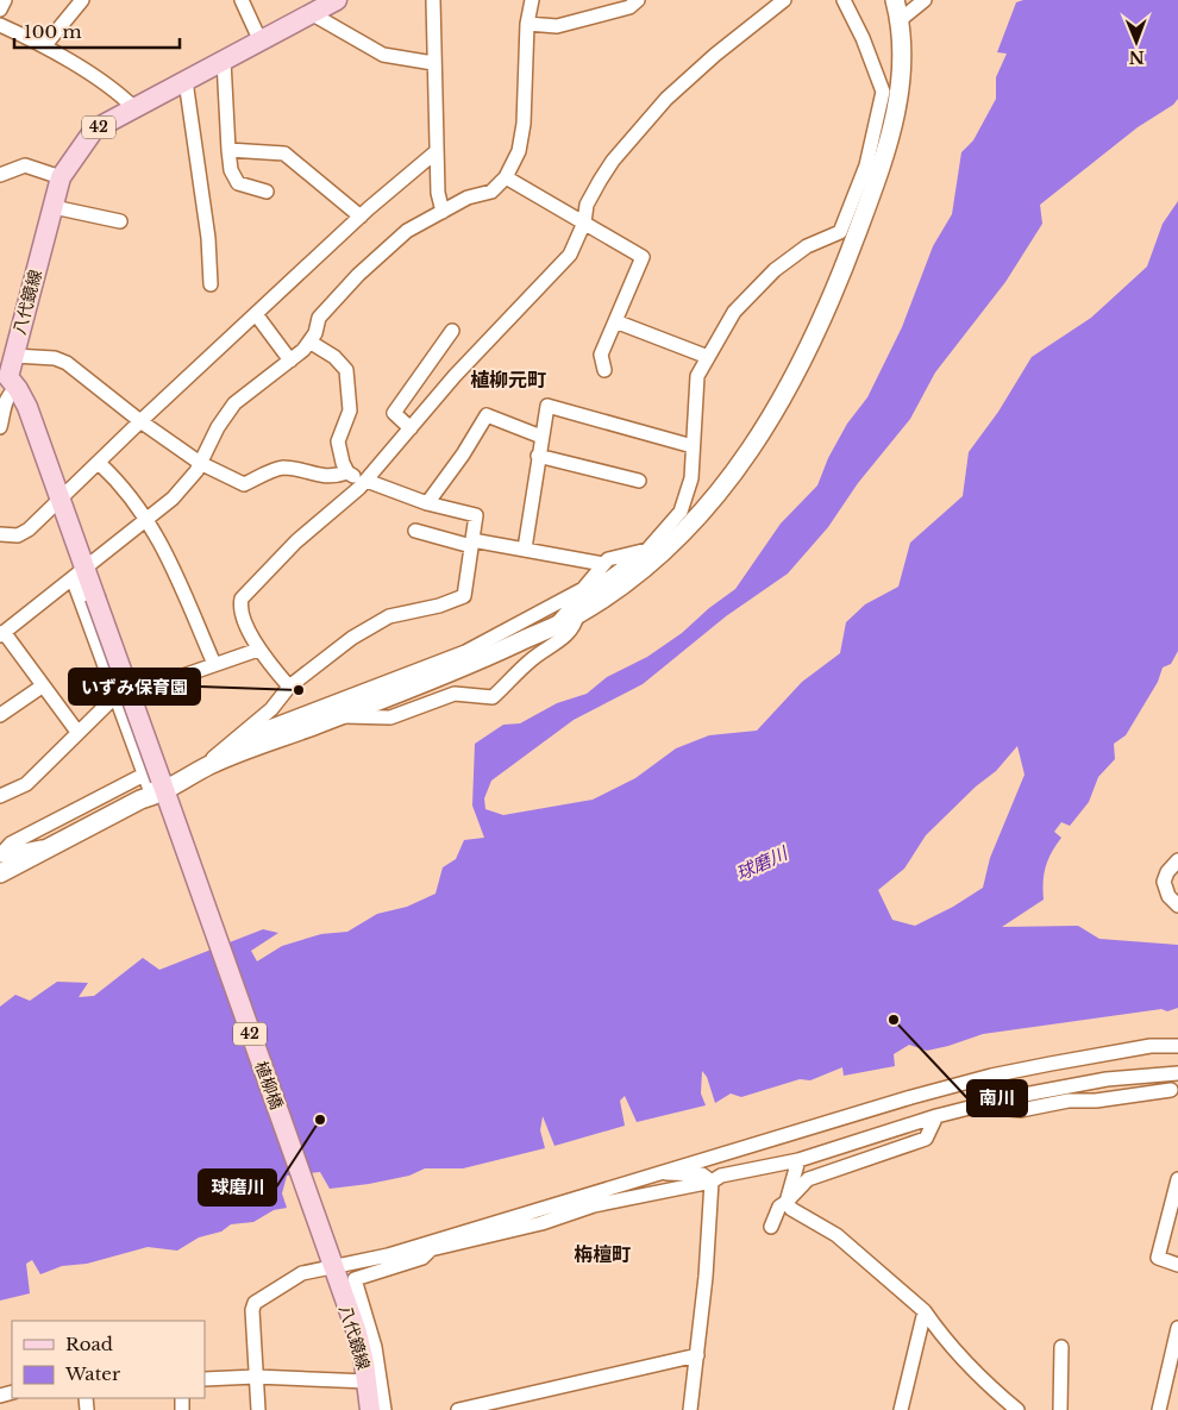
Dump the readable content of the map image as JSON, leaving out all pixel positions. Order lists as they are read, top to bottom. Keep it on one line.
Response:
{"streets":{"main road":["42","八代鏡線","植柳橋"]},"crossings":[["42","八代鏡線"],["42","植柳橋"],["八代鏡線","植柳橋"]],"districts":["植柳元町","栴檀町"],"water":["球磨川"],"places":["いずみ保育園","南川","球磨川"],"legend":["Road","Water"],"scale_bar":"100 m","north":"bottom"}
